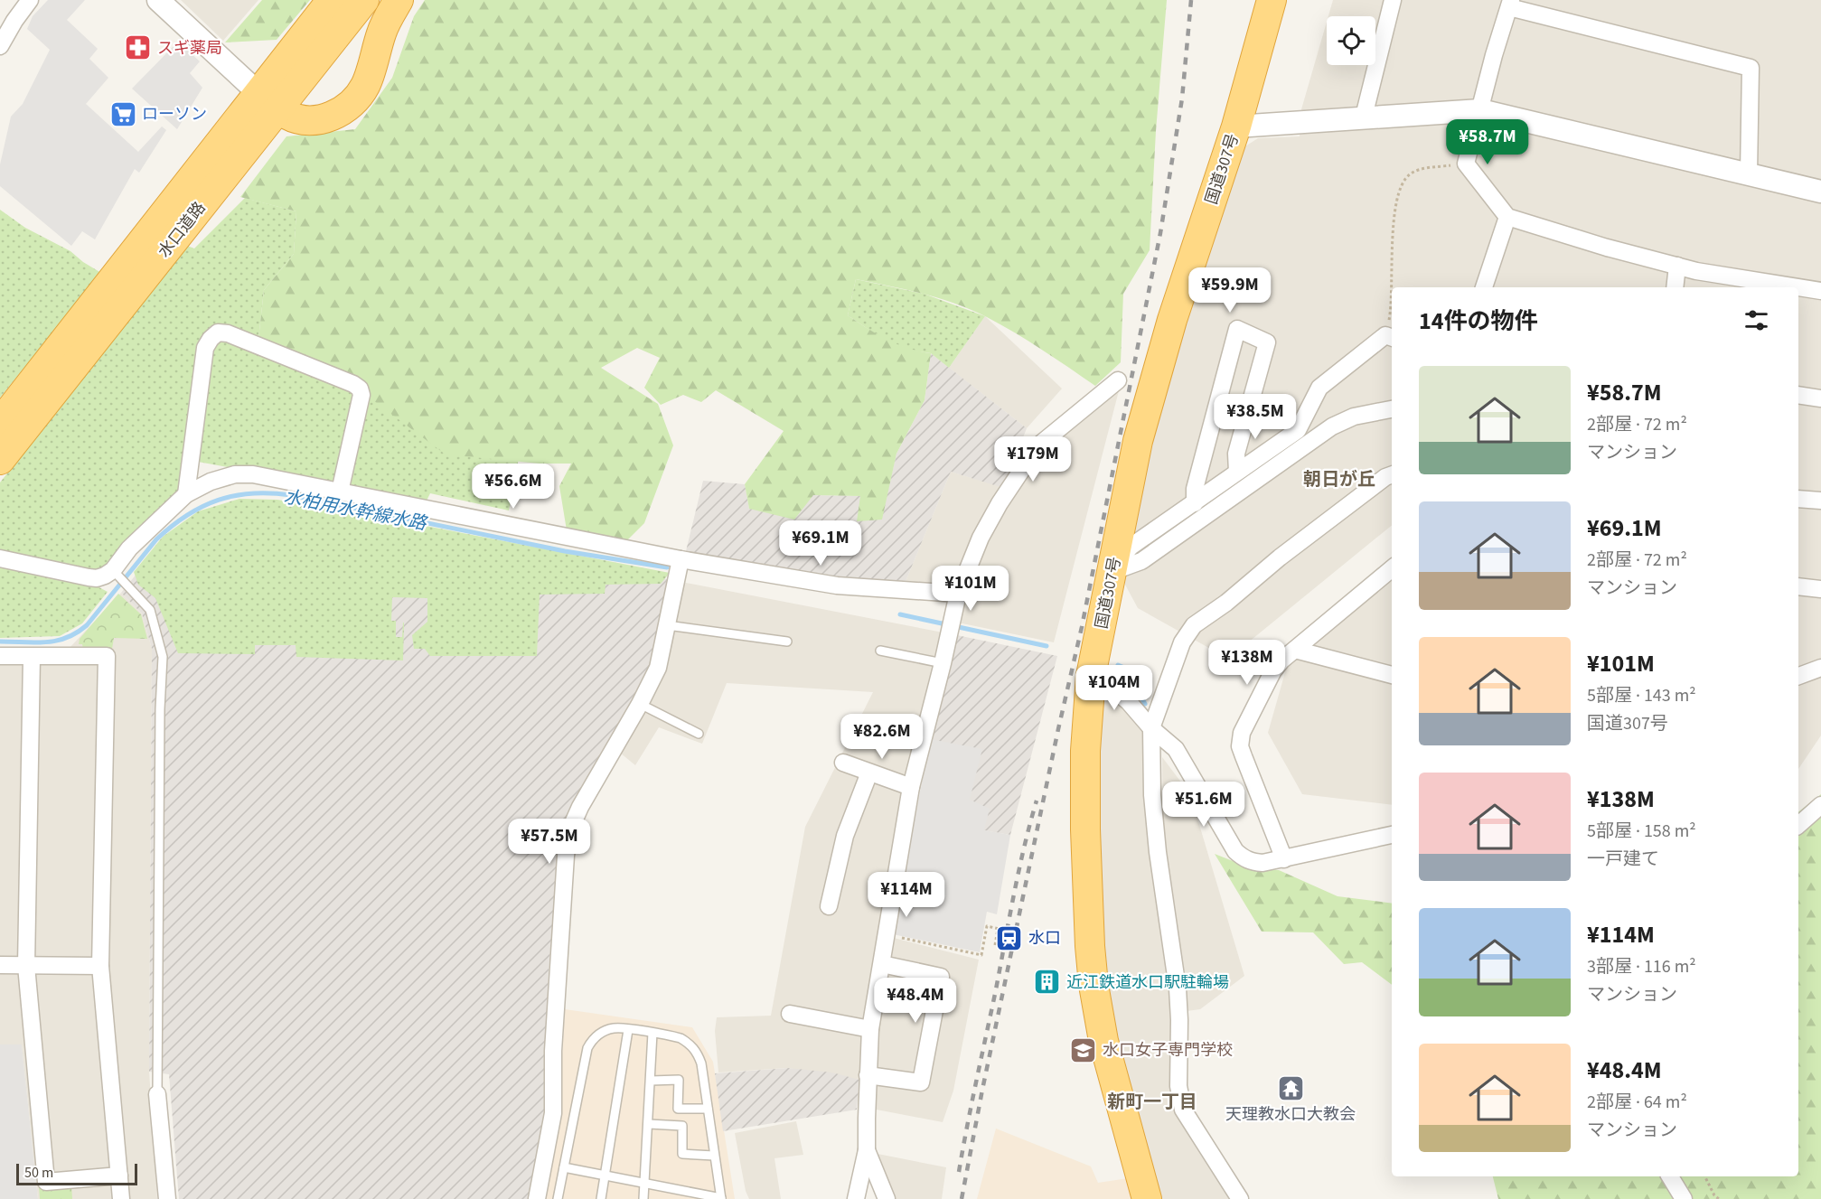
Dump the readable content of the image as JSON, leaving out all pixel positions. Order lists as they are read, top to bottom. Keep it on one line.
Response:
{"streets":{"highway":["国道307号","水口道路"]},"districts":["朝日が丘","新町一丁目"],"water":["水柏用水幹線水路"],"places":{"pharmacy":["スギ薬局"],"supermarket":["ローソン"],"station":["水口"],"building":["近江鉄道水口駅駐輪場"],"school or university":["水口女子専門学校"],"temple":["天理教水口大教会"]},"scale_bar":"50 m","page":{"price":["¥58.7M","¥59.9M","¥38.5M","¥179M","¥56.6M","¥69.1M","¥101M","¥138M","¥104M","¥82.6M","¥51.6M","¥57.5M","¥114M","¥48.4M"],"heading":"14件の物件","list":[{"name":"¥58.7M","note":"2部屋 · 72 m² · マンション"},{"name":"¥69.1M","note":"2部屋 · 72 m² · マンション"},{"name":"¥101M","note":"5部屋 · 143 m² · 国道307号"},{"name":"¥138M","note":"5部屋 · 158 m² · 一戸建て"},{"name":"¥114M","note":"3部屋 · 116 m² · マンション"},{"name":"¥48.4M","note":"2部屋 · 64 m² · マンション"}],"scale":"50 m"}}
